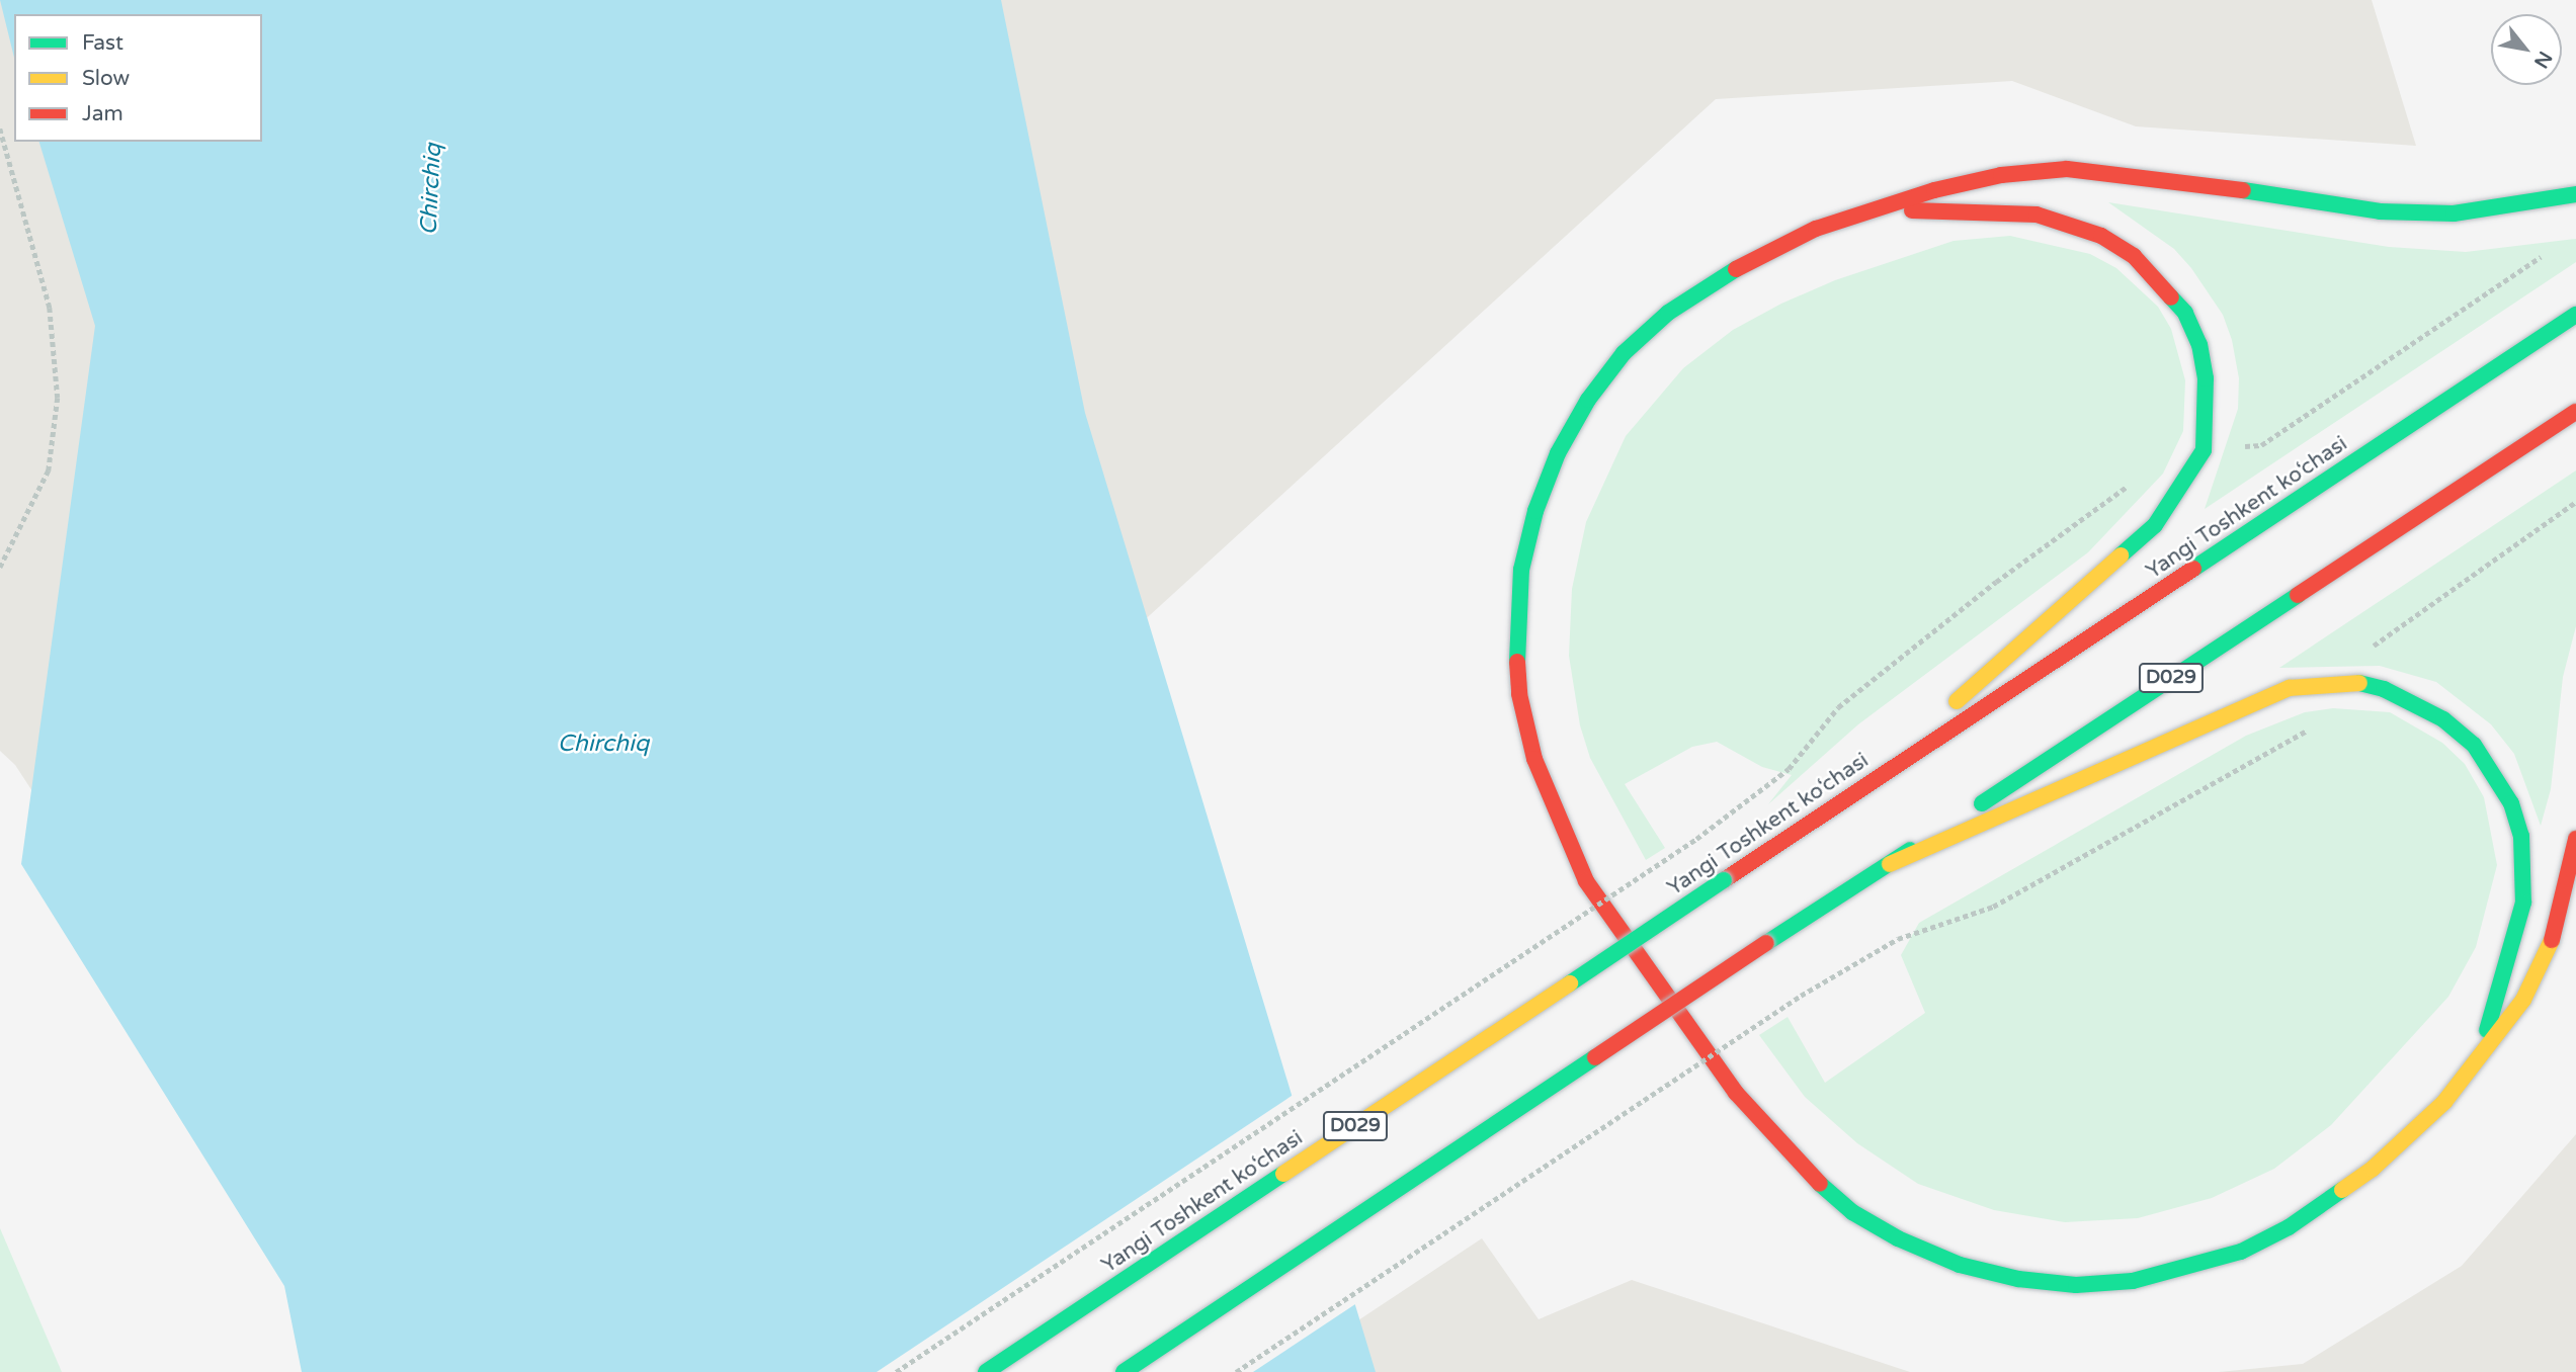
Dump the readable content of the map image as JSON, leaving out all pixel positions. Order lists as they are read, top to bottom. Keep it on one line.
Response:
{"streets":{"highway":["Yangi Toshkent ko‘chasi","D029"]},"water":["Chirchiq"],"legend":["Fast","Slow","Jam"],"north":"bottom right"}
